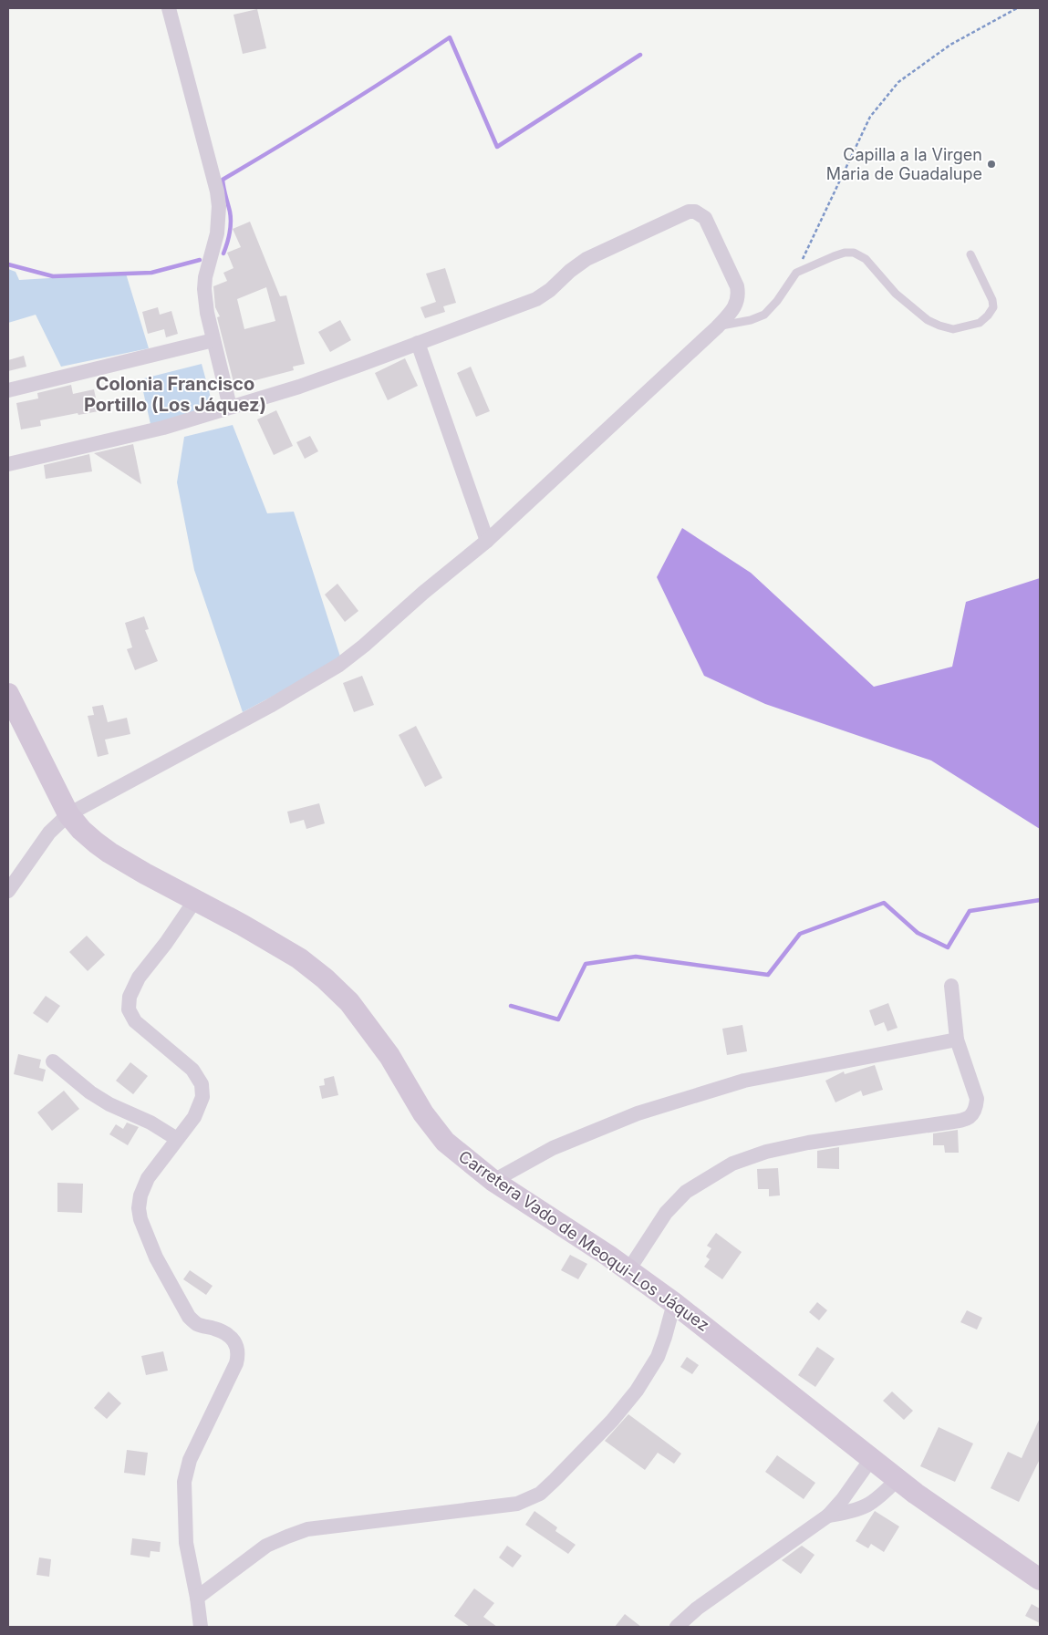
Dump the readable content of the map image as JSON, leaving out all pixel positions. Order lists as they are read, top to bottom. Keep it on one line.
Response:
{"streets":{"street":["Carretera Vado de Meoqui-Los Jáquez"]},"districts":["Colonia Francisco Portillo (Los Jáquez)"],"places":["Capilla a la Virgen Maria de Guadalupe"]}
